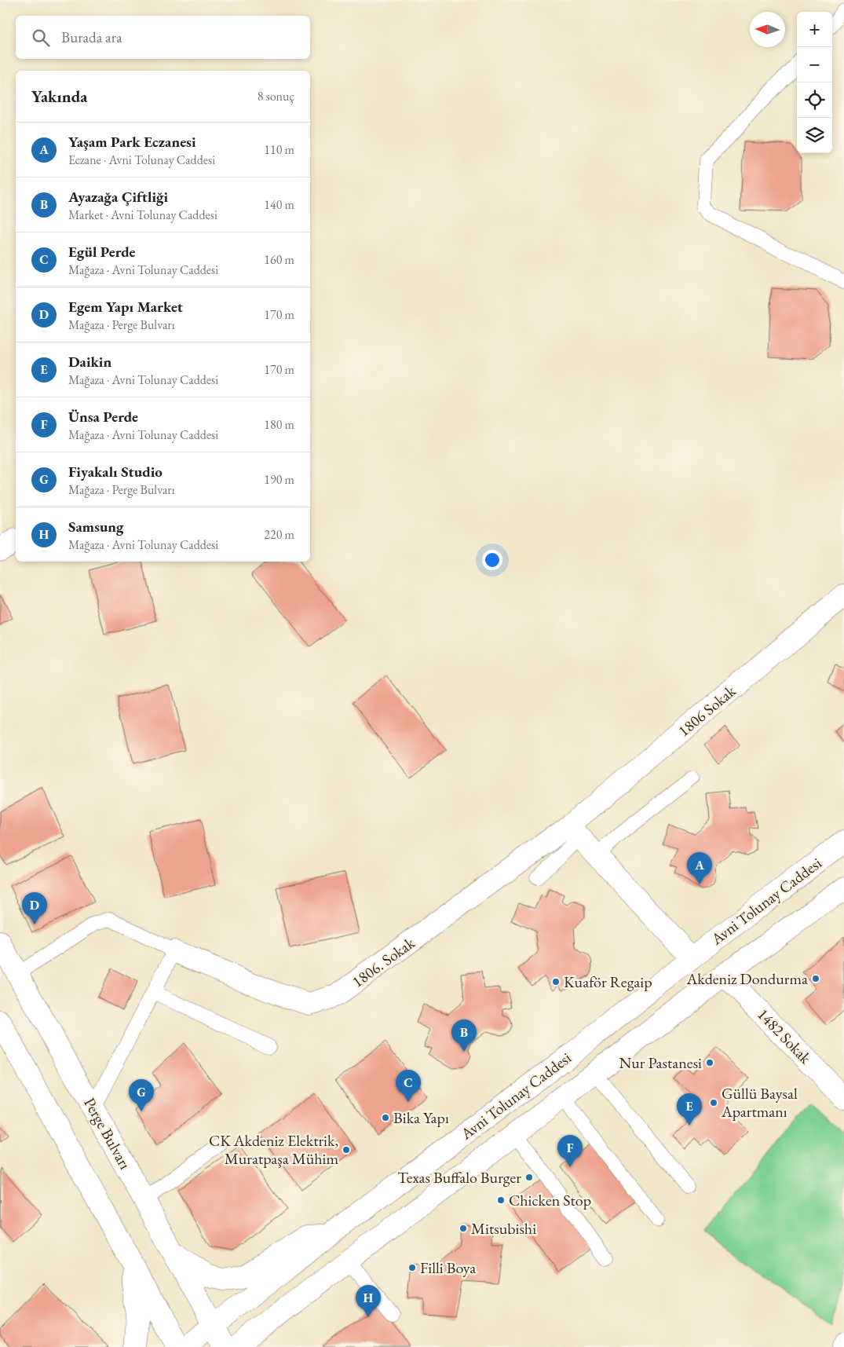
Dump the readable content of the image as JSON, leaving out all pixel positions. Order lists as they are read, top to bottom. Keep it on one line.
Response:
{"streets":{"main road":["1806 Sokak","Avni Tolunay Caddesi","1806. Sokak","1482 Sokak","Perge Bulvarı"]},"crossings":[["1806 Sokak","1806. Sokak"],["Avni Tolunay Caddesi","1482 Sokak"],["Avni Tolunay Caddesi","Perge Bulvarı"]],"places":["Akdeniz Dondurma","Kuaför Regaip","Nur Pastanesi","Güllü Baysal Apartmanı","Bika Yapı","CK Akdeniz Elektrik, Muratpaşa Mühim","Texas Buffalo Burger","Chicken Stop","Mitsubishi","Filli Boya"],"north":"left","page":{"map_buttons":["+","−"],"search":"Burada ara","heading":["Yakında","8 sonuç"],"list":[{"mark":"A","name":"Yaşam Park Eczanesi","note":"Eczane · Avni Tolunay Caddesi","value":"110 m"},{"mark":"B","name":"Ayazağa Çiftliği","note":"Market · Avni Tolunay Caddesi","value":"140 m"},{"mark":"C","name":"Egül Perde","note":"Mağaza · Avni Tolunay Caddesi","value":"160 m"},{"mark":"D","name":"Egem Yapı Market","note":"Mağaza · Perge Bulvarı","value":"170 m"},{"mark":"E","name":"Daikin","note":"Mağaza · Avni Tolunay Caddesi","value":"170 m"},{"mark":"F","name":"Ünsa Perde","note":"Mağaza · Avni Tolunay Caddesi","value":"180 m"},{"mark":"G","name":"Fiyakalı Studio","note":"Mağaza · Perge Bulvarı","value":"190 m"},{"mark":"H","name":"Samsung","note":"Mağaza · Avni Tolunay Caddesi","value":"220 m"}],"pins":["A","D","B","C","G","E","F","H"]}}
